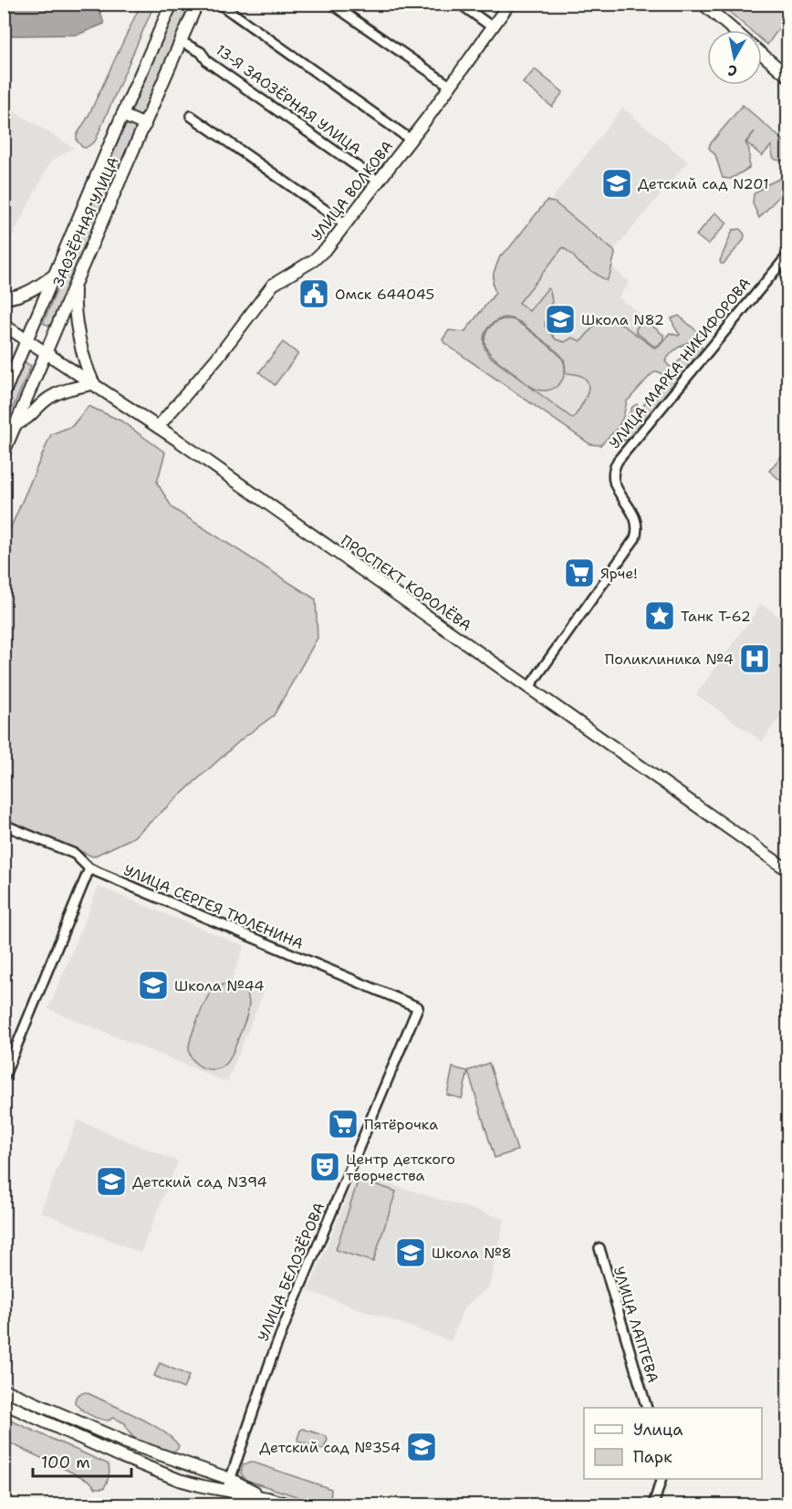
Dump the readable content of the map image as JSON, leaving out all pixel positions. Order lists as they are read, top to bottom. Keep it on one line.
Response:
{"streets":{"main road":["УЛИЦА ВОЛКОВА","ЗАОЗЁРНАЯ УЛИЦА","ПРОСПЕКТ КОРОЛЁВА"],"street":["13-Я ЗАОЗЁРНАЯ УЛИЦА","УЛИЦА МАРКА НИКИФОРОВА","УЛИЦА СЕРГЕЯ ТЮЛЕНИНА","УЛИЦА БЕЛОЗЁРОВА","УЛИЦА ЛАПТЕВА"]},"crossings":[["13-Я ЗАОЗЁРНАЯ УЛИЦА","УЛИЦА ВОЛКОВА"],["13-Я ЗАОЗЁРНАЯ УЛИЦА","ЗАОЗЁРНАЯ УЛИЦА"],["УЛИЦА ВОЛКОВА","ПРОСПЕКТ КОРОЛЁВА"],["ЗАОЗЁРНАЯ УЛИЦА","ПРОСПЕКТ КОРОЛЁВА"],["УЛИЦА МАРКА НИКИФОРОВА","ПРОСПЕКТ КОРОЛЁВА"],["УЛИЦА СЕРГЕЯ ТЮЛЕНИНА","УЛИЦА БЕЛОЗЁРОВА"]],"places":{"school or university":["Детский сад N201","Школа N82","Школа №44","Детский сад N394","Школа №8","Детский сад №354"],"public building":["Омск 644045"],"supermarket":["Ярче!","Пятёрочка"],"place":["Танк Т-62"],"hospital":["Поликлиника №4"],"theatre":["Центр детского творчества"]},"legend":["Улица","Парк"],"scale_bar":"100 m","north":"bottom"}
